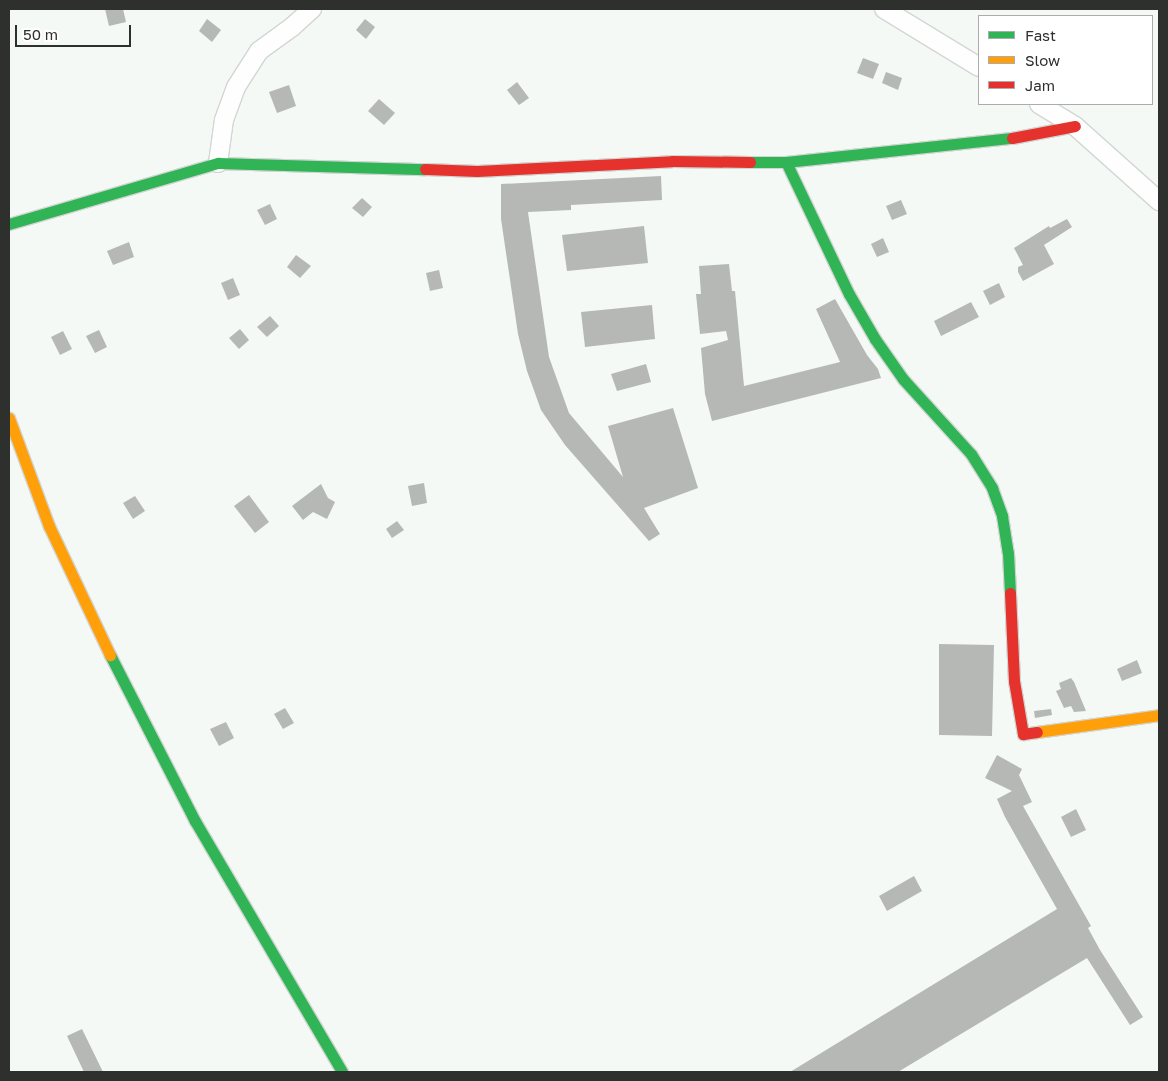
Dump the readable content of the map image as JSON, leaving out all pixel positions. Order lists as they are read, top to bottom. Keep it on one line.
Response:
{"legend":["Fast","Slow","Jam"],"scale_bar":"50 m"}
